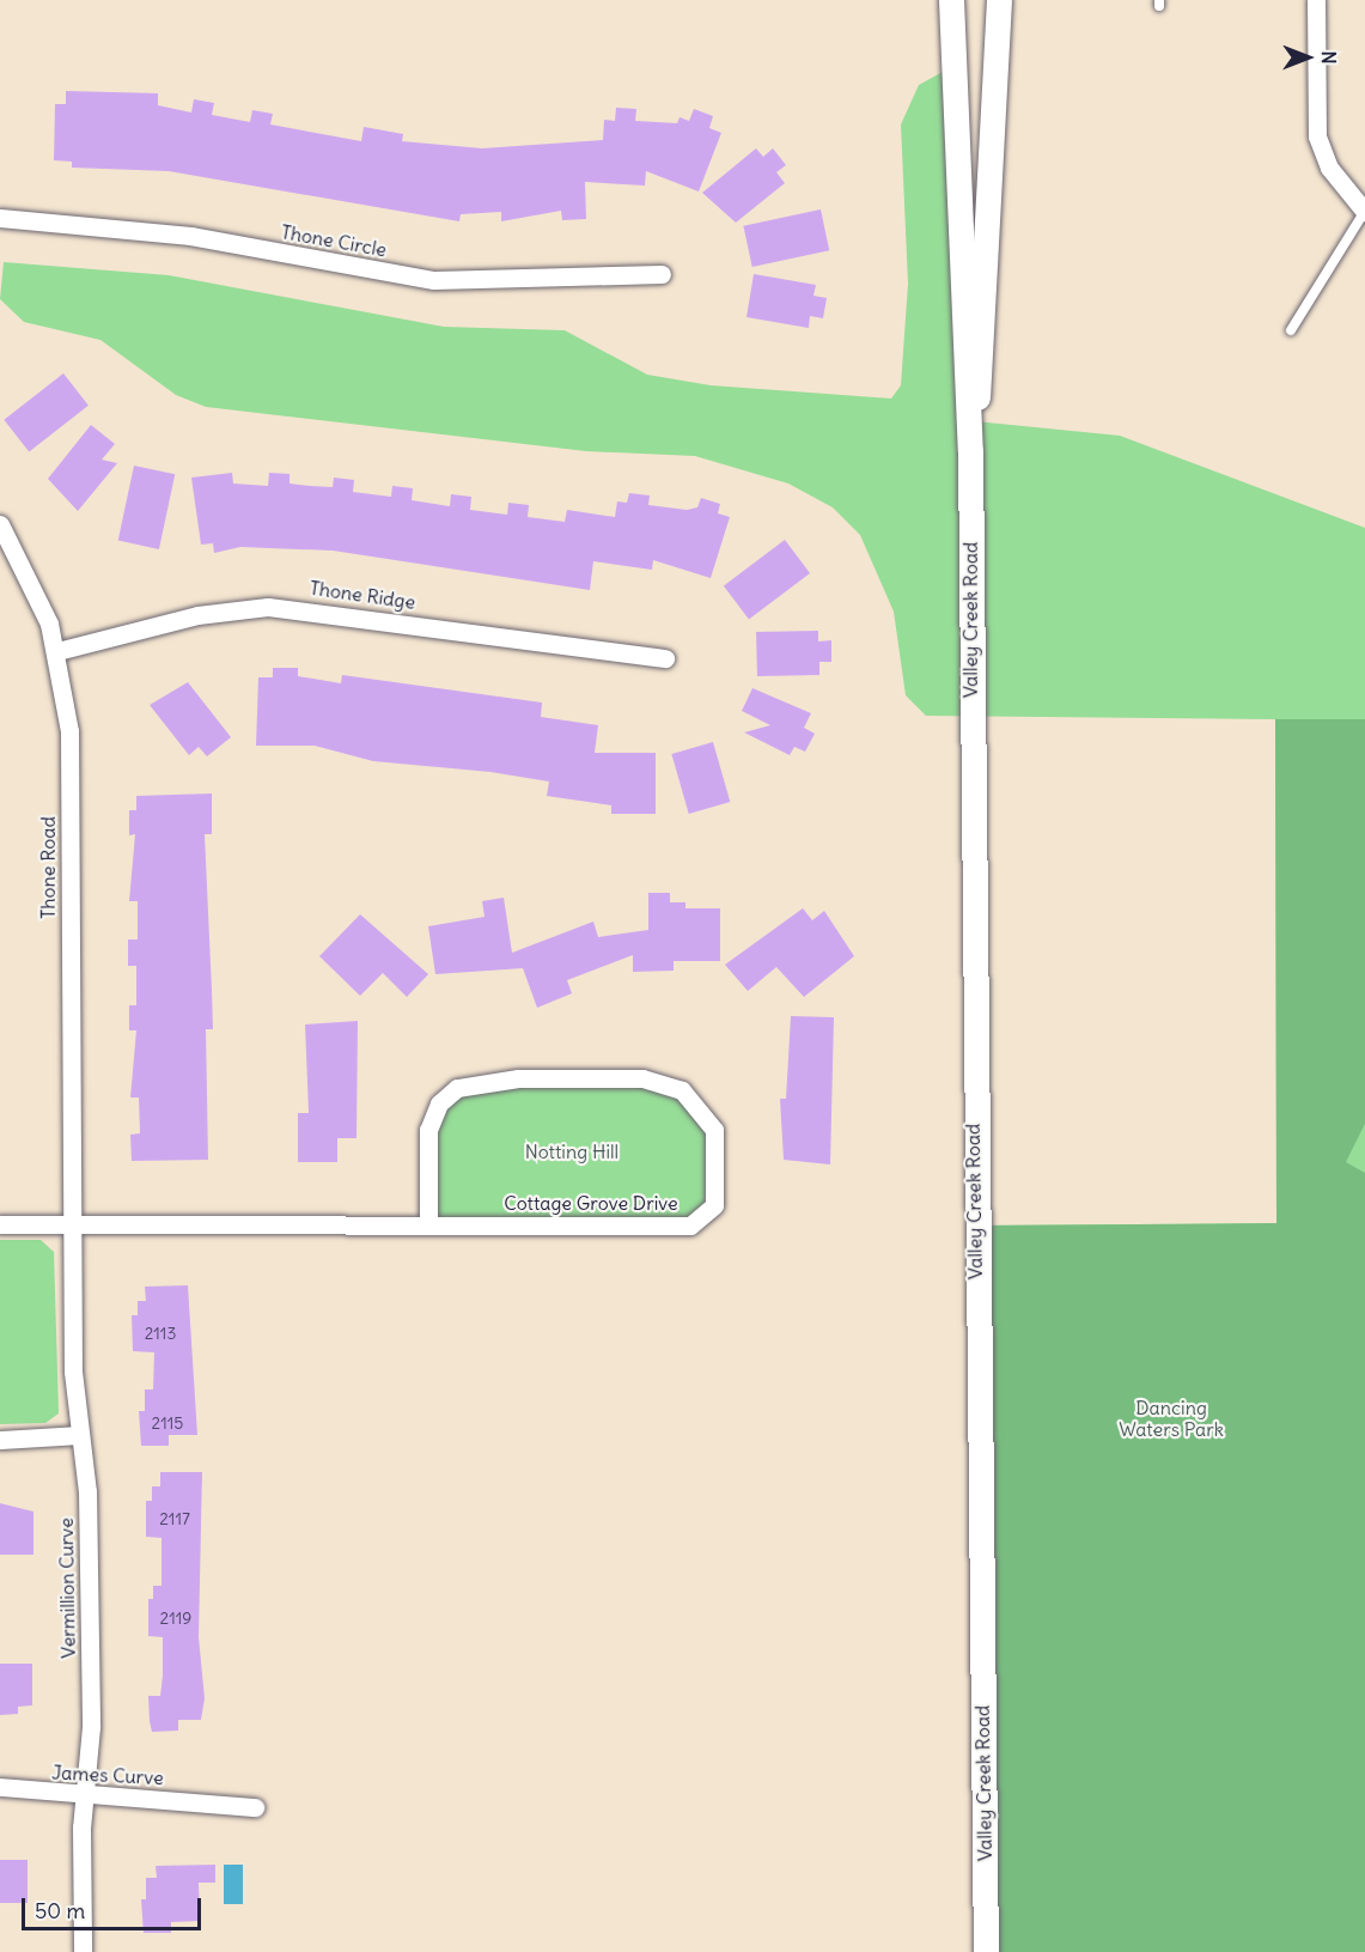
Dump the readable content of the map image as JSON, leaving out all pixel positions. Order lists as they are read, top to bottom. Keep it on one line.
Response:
{"streets":{"main road":["Valley Creek Road"],"street":["Thone Circle","Thone Ridge","Thone Road","Cottage Grove Drive","Vermillion Curve","James Curve"]},"crossings":[["Thone Ridge","Thone Road"],["Thone Road","Cottage Grove Drive"],["Thone Road","Vermillion Curve"],["Cottage Grove Drive","Vermillion Curve"],["Vermillion Curve","James Curve"]],"parks":["Notting Hill","Dancing Waters Park"],"house_numbers":["2113","2115","2117","2119"],"scale_bar":"50 m","north":"right"}
